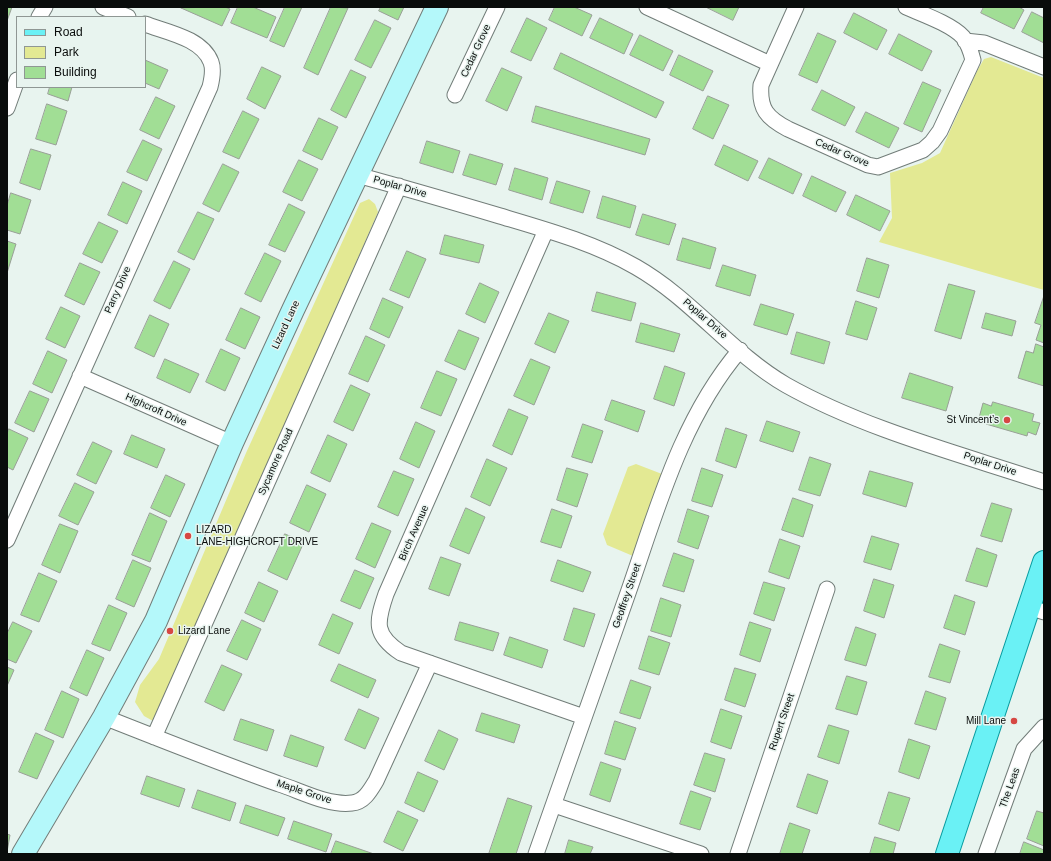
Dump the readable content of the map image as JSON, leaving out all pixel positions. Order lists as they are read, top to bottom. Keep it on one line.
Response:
{"streets":{"street":["Cedar Grove","Poplar Drive","Parry Drive","Lizard Lane","Highcroft Drive","Sycamore Road","Birch Avenue","Geoffrey Street","Rupert Street","The Leas","Maple Grove"]},"crossings":[["Poplar Drive","Lizard Lane"],["Poplar Drive","Sycamore Road"],["Poplar Drive","Birch Avenue"],["Poplar Drive","Geoffrey Street"],["Parry Drive","Highcroft Drive"],["Lizard Lane","Highcroft Drive"],["Lizard Lane","Maple Grove"],["Sycamore Road","Maple Grove"],["Birch Avenue","Geoffrey Street"],["Birch Avenue","Maple Grove"]],"places":["St Vincent’s","LIZARD LANE-HIGHCROFT DRIVE","Lizard Lane","Mill Lane"],"legend":["Road","Park","Building"]}
